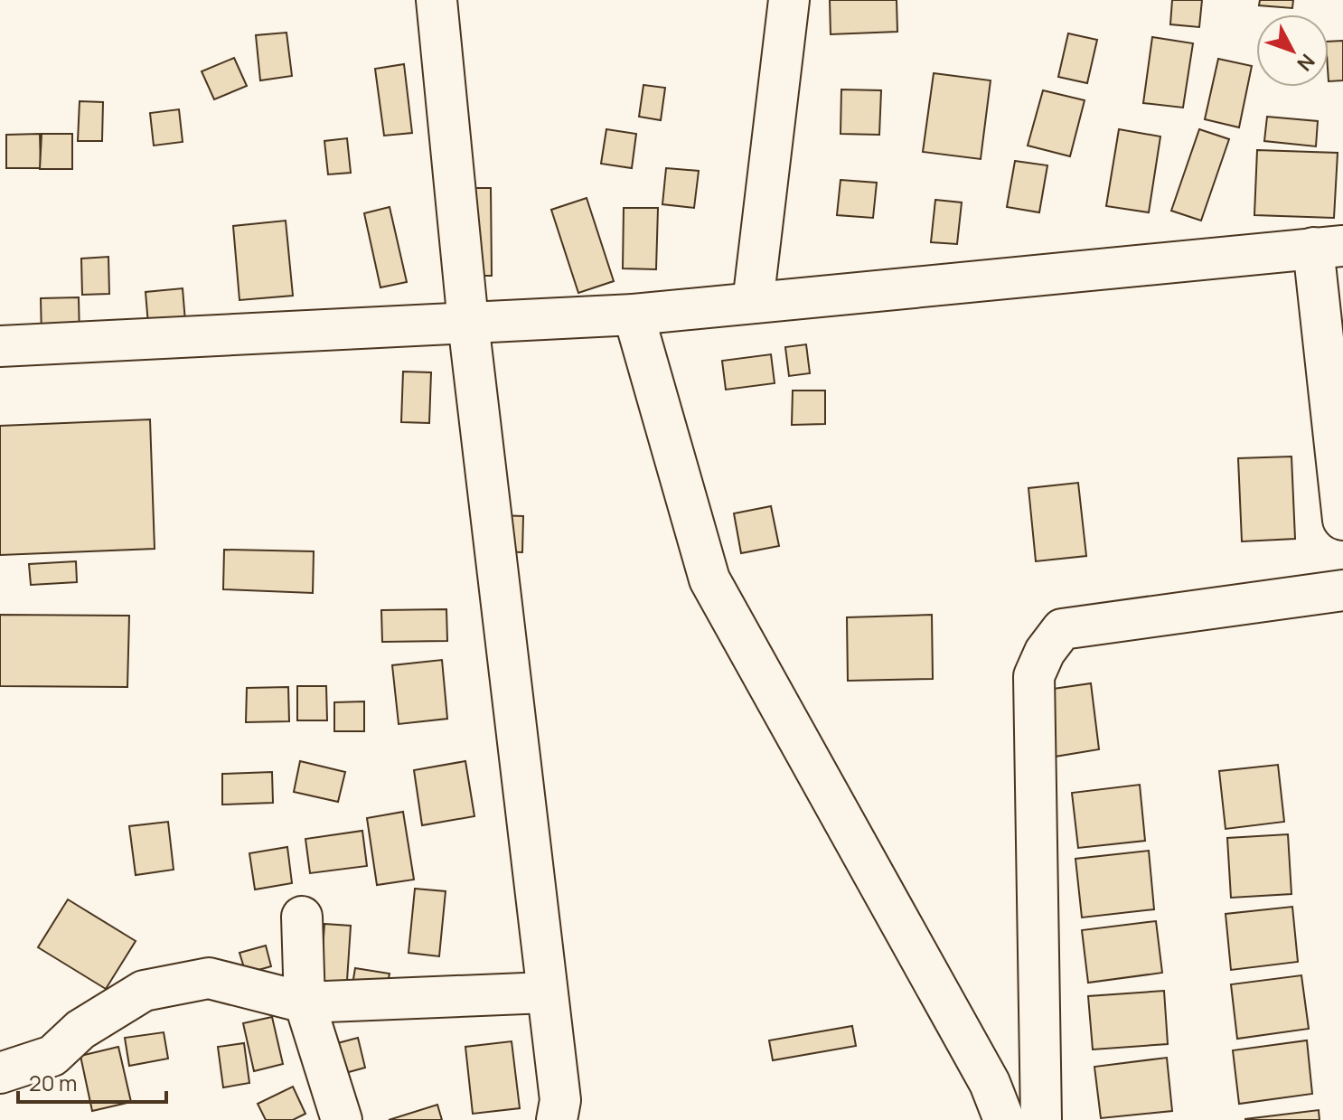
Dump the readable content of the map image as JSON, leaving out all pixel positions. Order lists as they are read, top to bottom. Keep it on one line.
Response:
{"scale_bar":"20 m","north":"bottom right"}
